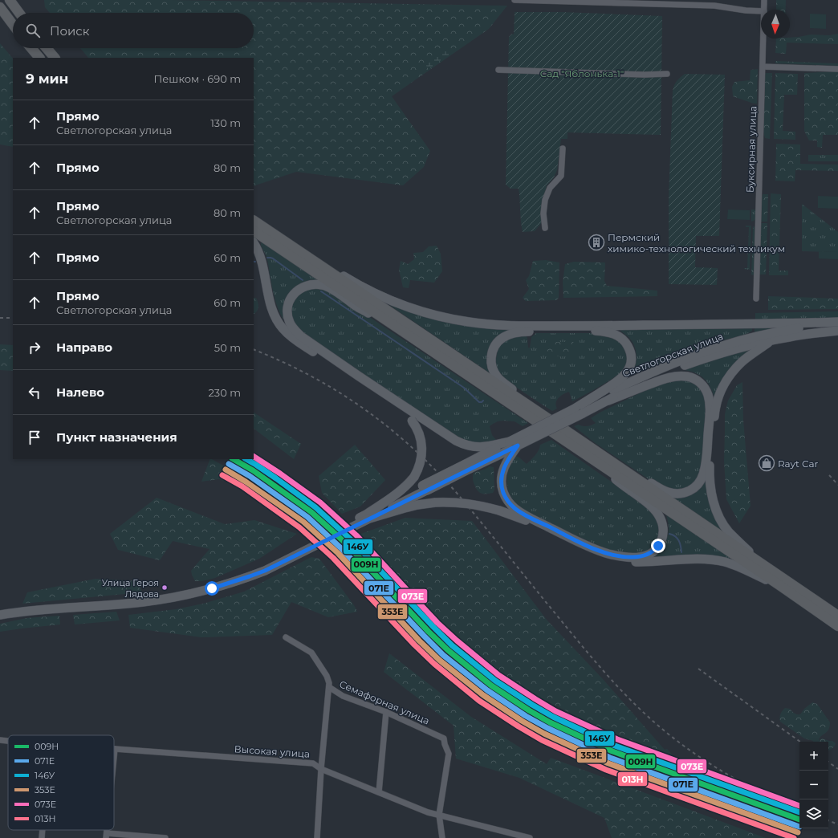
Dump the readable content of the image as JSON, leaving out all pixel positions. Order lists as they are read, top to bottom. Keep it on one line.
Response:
{"streets":{"main road":["Светлогорская улица"],"street":["Буксирная улица","Семафорная улица","Высокая улица"]},"crossings":[["Семафорная улица","Высокая улица"]],"parks":["Сад \"Яблонька-1\""],"places":{"building":["Пермский химико-технологический техникум"],"shop":["Rayt Car"],"other":["Улица Героя Лядова"]},"lines":["transit line 073Е","transit line 009Н","transit line 146У","transit line 071Е","transit line 353Е","transit line 013Н"],"legend":["009Н","071Е","146У","353Е","073Е","013Н"],"north":"bottom","page":{"search":"Поиск","heading":["9 мин","Пешком · 690 m"],"list":[["Прямо","Светлогорская улица","130 m"],["Прямо","80 m"],["Прямо","Светлогорская улица","80 m"],["Прямо","60 m"],["Прямо","Светлогорская улица","60 m"],["Направо","50 m"],["Налево","230 m"],"Пункт назначения"],"map_buttons":["+","−"]}}
